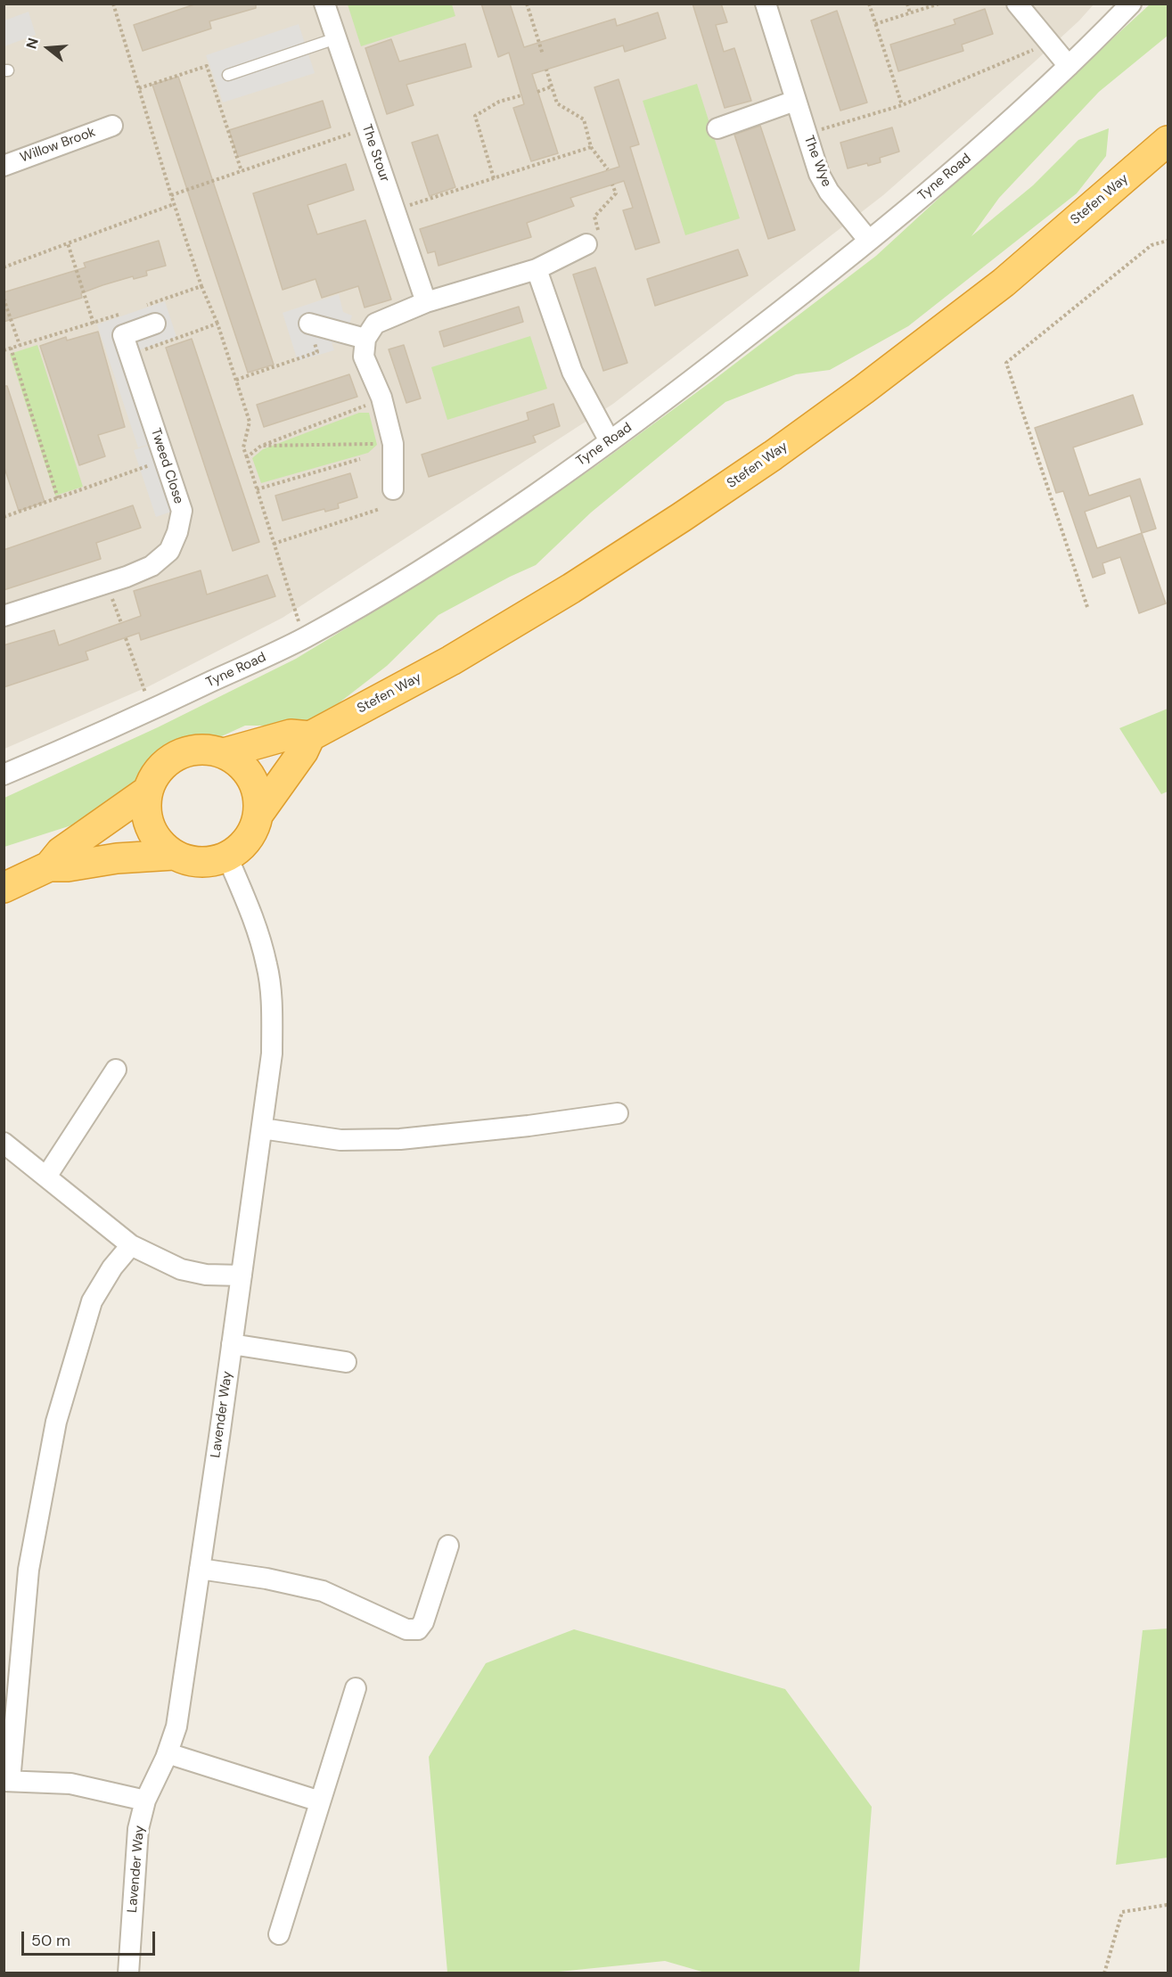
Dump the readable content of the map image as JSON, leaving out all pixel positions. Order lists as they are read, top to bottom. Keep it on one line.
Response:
{"streets":{"highway":["Stefen Way"],"street":["Willow Brook","The Stour","The Wye","Tyne Road","Tweed Close","Lavender Way"]},"crossings":[["The Wye","Tyne Road"],["Stefen Way","Lavender Way"]],"scale_bar":"50 m","north":"left"}
